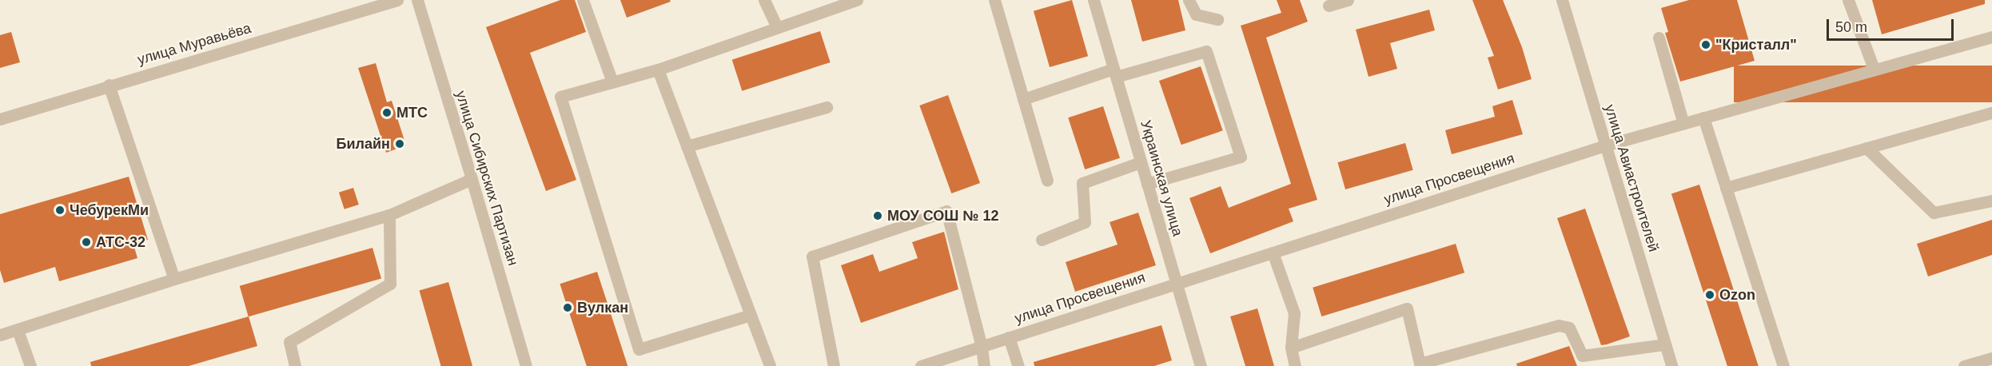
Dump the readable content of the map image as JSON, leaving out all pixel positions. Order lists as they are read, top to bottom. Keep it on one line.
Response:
{"streets":{"street":["улица Муравьёва","улица Сибирских Партизан","Украинская улица","улица Авиастроителей","улица Просвещения"]},"crossings":[["Украинская улица","улица Просвещения"],["улица Авиастроителей","улица Просвещения"]],"places":["\"Кристалл\"","МТС","Билайн","ЧебурекМи","МОУ СОШ № 12","АТС-32","Ozon","Вулкан"],"scale_bar":"50 m"}
